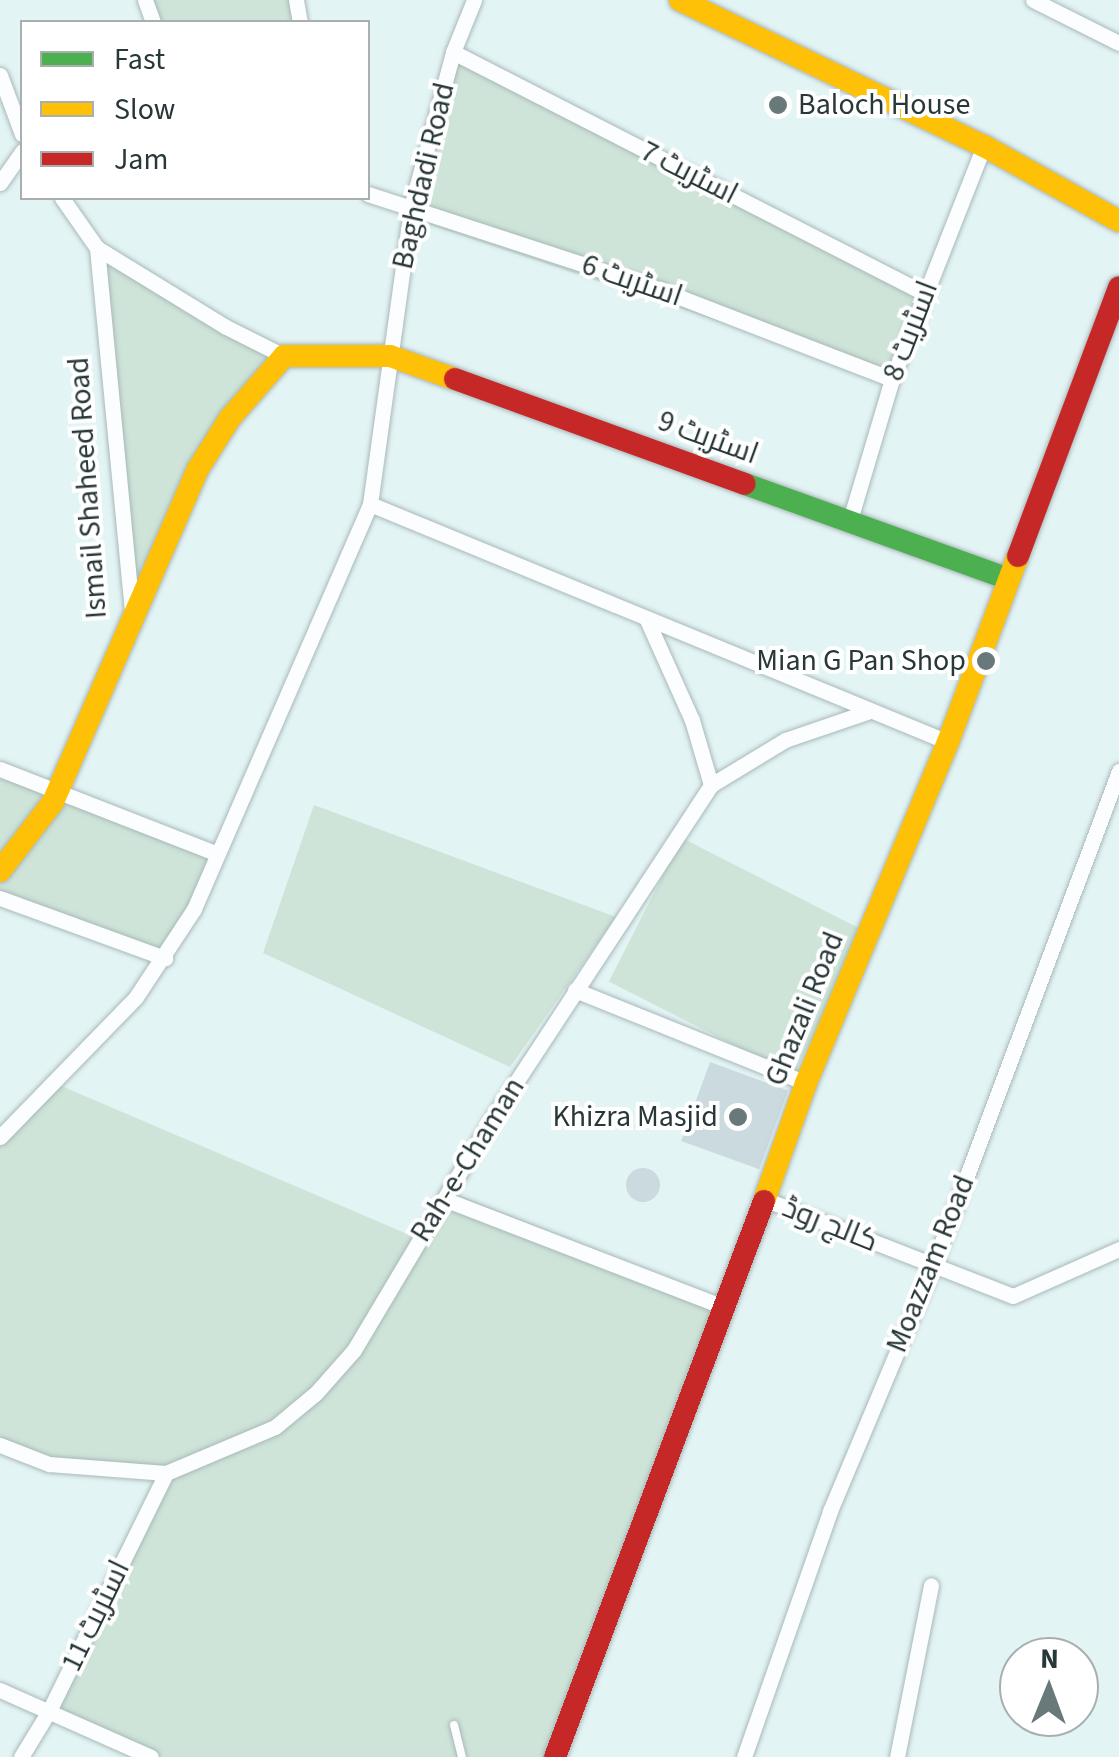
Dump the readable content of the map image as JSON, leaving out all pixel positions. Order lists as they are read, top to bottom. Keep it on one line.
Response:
{"streets":{"street":["اسٹریٹ 7","Baghdadi Road","اسٹریٹ 6","اسٹریٹ 8","اسٹریٹ 9","Ismail Shaheed Road","Ghazali Road","Rah-e-Chaman","کالج روڈ","Moazzam Road","اسٹریٹ 11"]},"crossings":[["اسٹریٹ 7","Baghdadi Road"],["اسٹریٹ 7","اسٹریٹ 8"],["Baghdadi Road","اسٹریٹ 6"],["Baghdadi Road","اسٹریٹ 9"],["اسٹریٹ 6","اسٹریٹ 8"],["اسٹریٹ 8","اسٹریٹ 9"],["اسٹریٹ 9","Ghazali Road"],["Ghazali Road","کالج روڈ"],["Rah-e-Chaman","اسٹریٹ 11"],["کالج روڈ","Moazzam Road"]],"places":["Baloch House","Mian G Pan Shop","Khizra Masjid"],"legend":["Fast","Slow","Jam"],"north":"top"}
